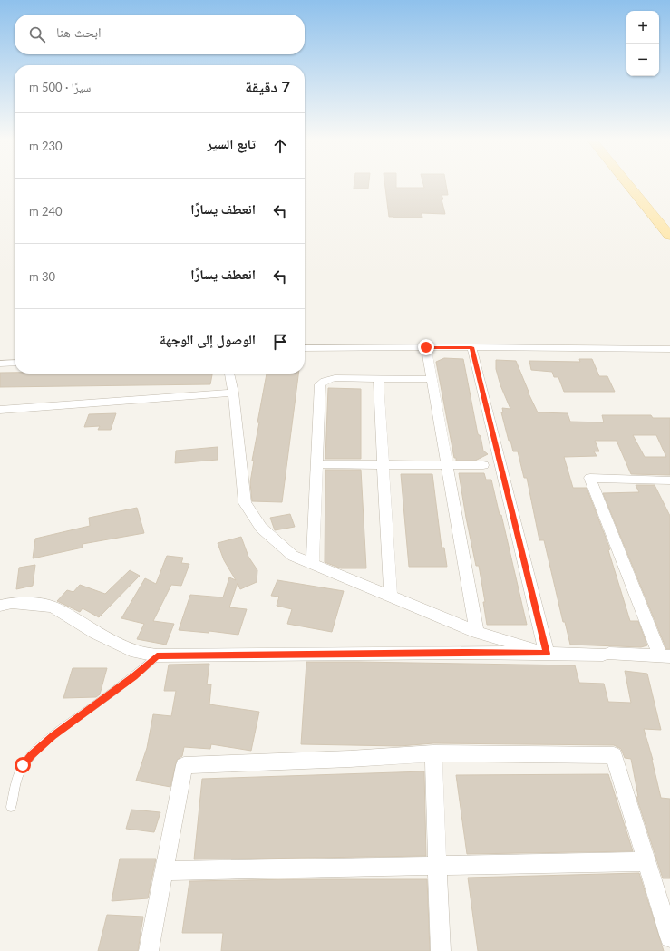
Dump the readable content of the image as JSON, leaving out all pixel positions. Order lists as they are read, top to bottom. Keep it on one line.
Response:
{"page":{"map_buttons":["+","−"],"search":"ابحث هنا","heading":["7 دقيقة","سيرًا · 500 m"],"list":[["تابع السير","230 m"],["انعطف يسارًا","240 m"],["انعطف يسارًا","30 m"],"الوصول إلى الوجهة"]}}
